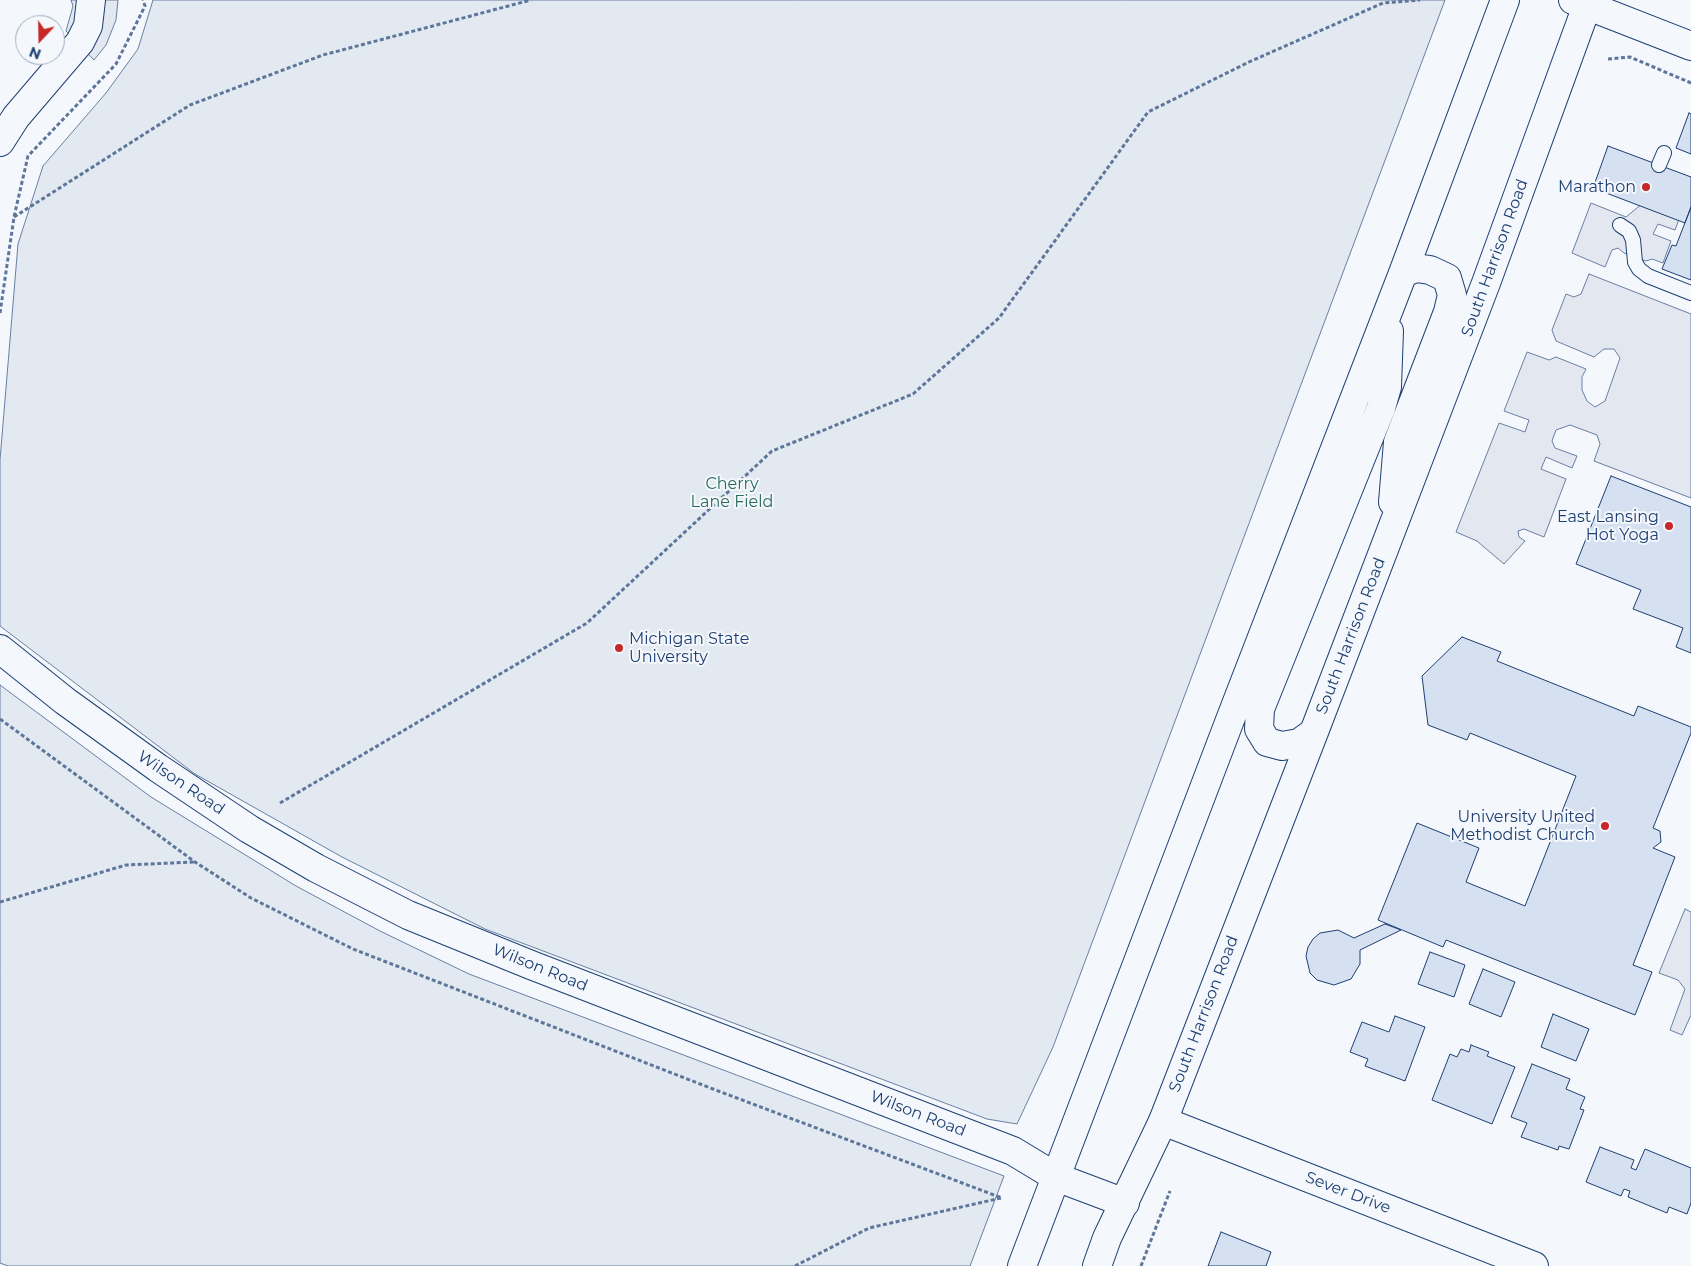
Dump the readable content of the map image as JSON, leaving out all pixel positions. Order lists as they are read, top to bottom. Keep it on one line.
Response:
{"streets":{"street":["South Harrison Road","Wilson Road","Sever Drive"]},"crossings":[["South Harrison Road","Wilson Road"],["South Harrison Road","Sever Drive"]],"parks":["Cherry Lane Field"],"places":["Marathon","East Lansing Hot Yoga","Michigan State University","University United Methodist Church"],"north":"bottom"}
